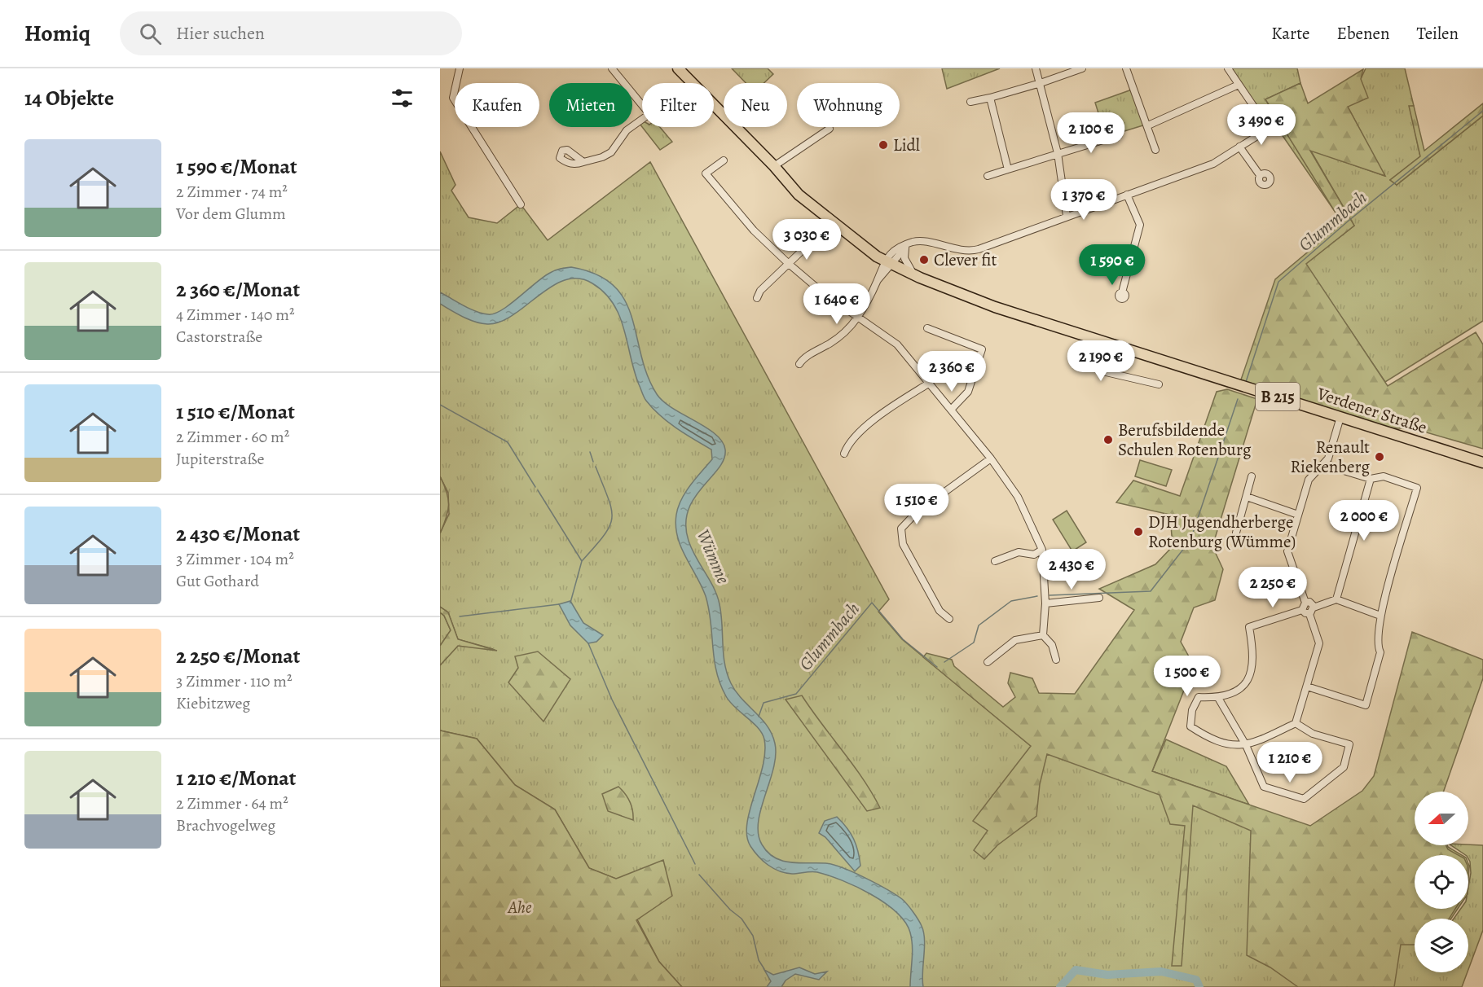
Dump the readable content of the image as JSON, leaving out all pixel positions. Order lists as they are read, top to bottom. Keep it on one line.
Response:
{"streets":{"main road":["B 215","Verdener Straße"]},"water":["Glummbach","Wümme"],"parks":["Ahe"],"places":["Lidl","Clever fit","Berufsbildende Schulen Rotenburg","Renault Riekenberg","DJH Jugendherberge Rotenburg (Wümme)"],"north":"left","page":{"header":"Homiq","search":"Hier suchen","nav":["Karte","Ebenen","Teilen"],"heading":"14 Objekte","chip":["Kaufen","Mieten","Filter","Neu","Wohnung"],"price":["3 490 €","2 100 €","1 370 €","3 030 €","1 590 €","1 640 €","2 190 €","2 360 €","1 510 €","2 000 €","2 430 €","2 250 €","1 500 €","1 210 €"],"list":[{"name":"1 590 €/Monat","note":"2 Zimmer · 74 m² · Vor dem Glumm"},{"name":"2 360 €/Monat","note":"4 Zimmer · 140 m² · Castorstraße"},{"name":"1 510 €/Monat","note":"2 Zimmer · 60 m² · Jupiterstraße"},{"name":"2 430 €/Monat","note":"3 Zimmer · 104 m² · Gut Gothard"},{"name":"2 250 €/Monat","note":"3 Zimmer · 110 m² · Kiebitzweg"},{"name":"1 210 €/Monat","note":"2 Zimmer · 64 m² · Brachvogelweg"}]}}
